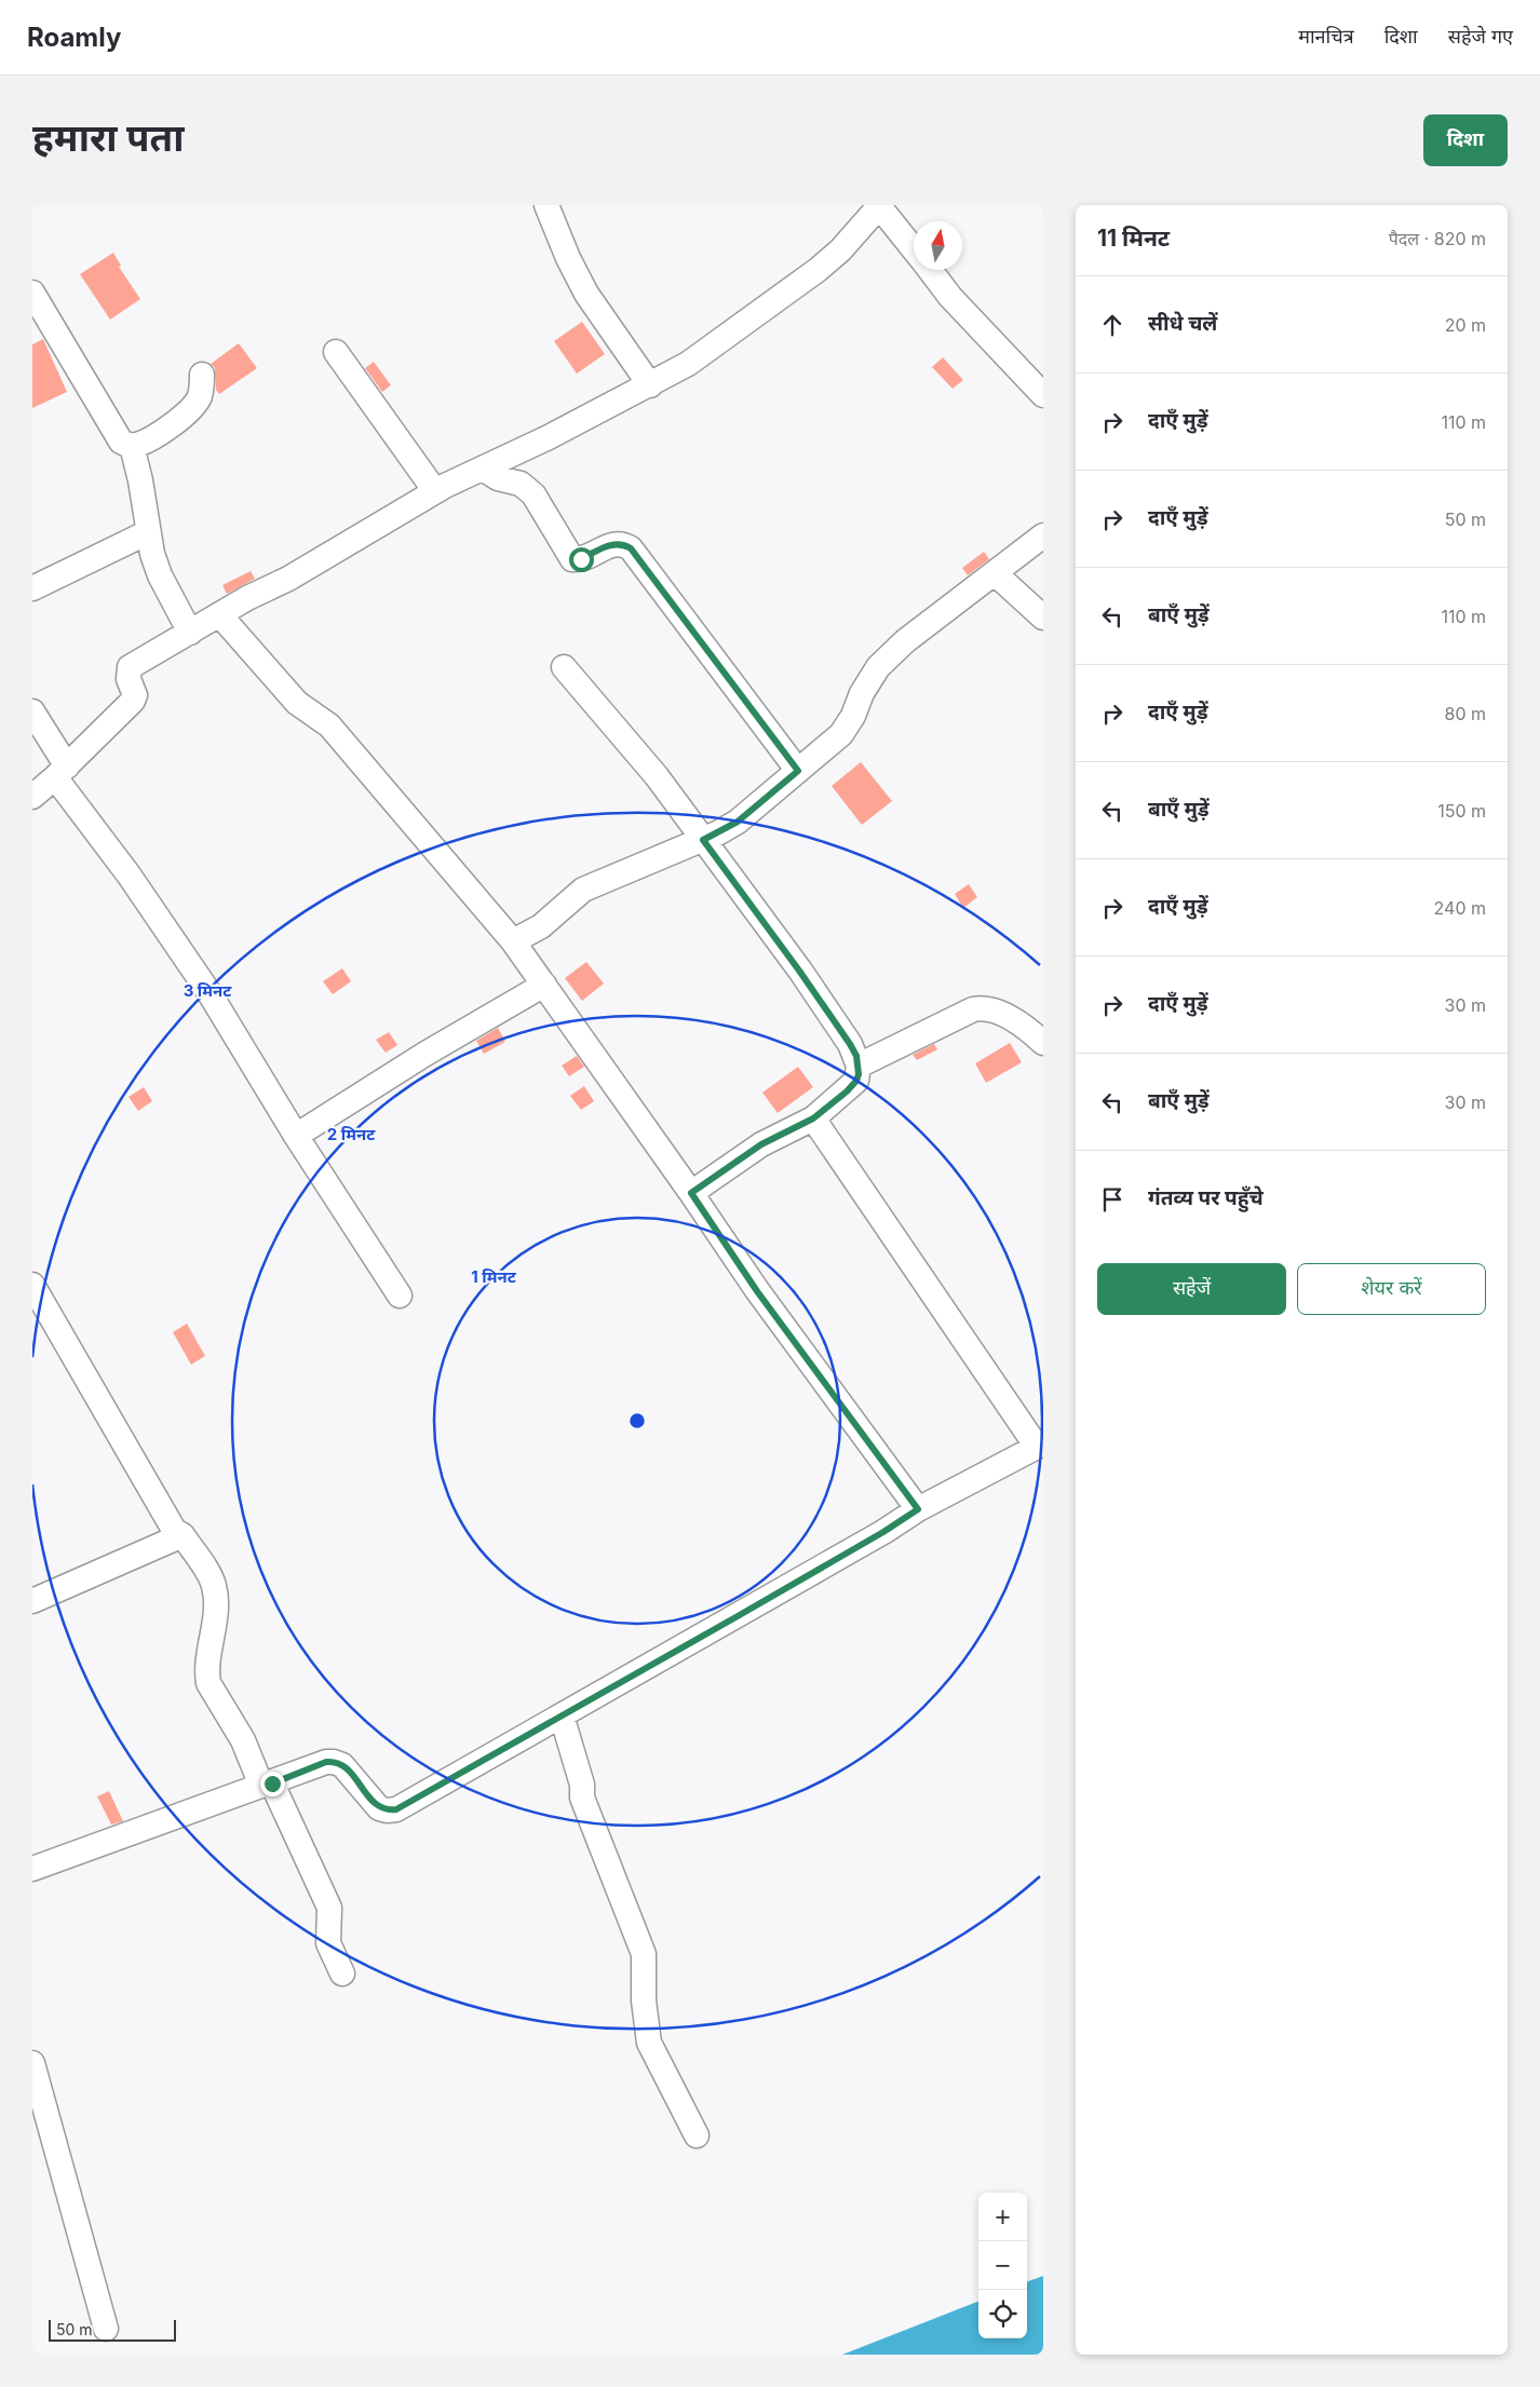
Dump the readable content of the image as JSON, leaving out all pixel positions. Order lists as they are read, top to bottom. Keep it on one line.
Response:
{"scale_bar":"50 m","north":"top","page":{"header":"Roamly","nav":["मानचित्र","दिशा","सहेजे गए"],"title":"हमारा पता","buttons":["दिशा",["सहेजें","शेयर करें"]],"heading":["11 मिनट","पैदल · 820 m"],"list":[["सीधे चलें","20 m"],["दाएँ मुड़ें","110 m"],["दाएँ मुड़ें","50 m"],["बाएँ मुड़ें","110 m"],["दाएँ मुड़ें","80 m"],["बाएँ मुड़ें","150 m"],["दाएँ मुड़ें","240 m"],["दाएँ मुड़ें","30 m"],["बाएँ मुड़ें","30 m"],"गंतव्य पर पहुँचे"],"map_buttons":["+","−"],"scale":"50 m"},"rings":["3 मिनट","2 मिनट","1 मिनट"]}
